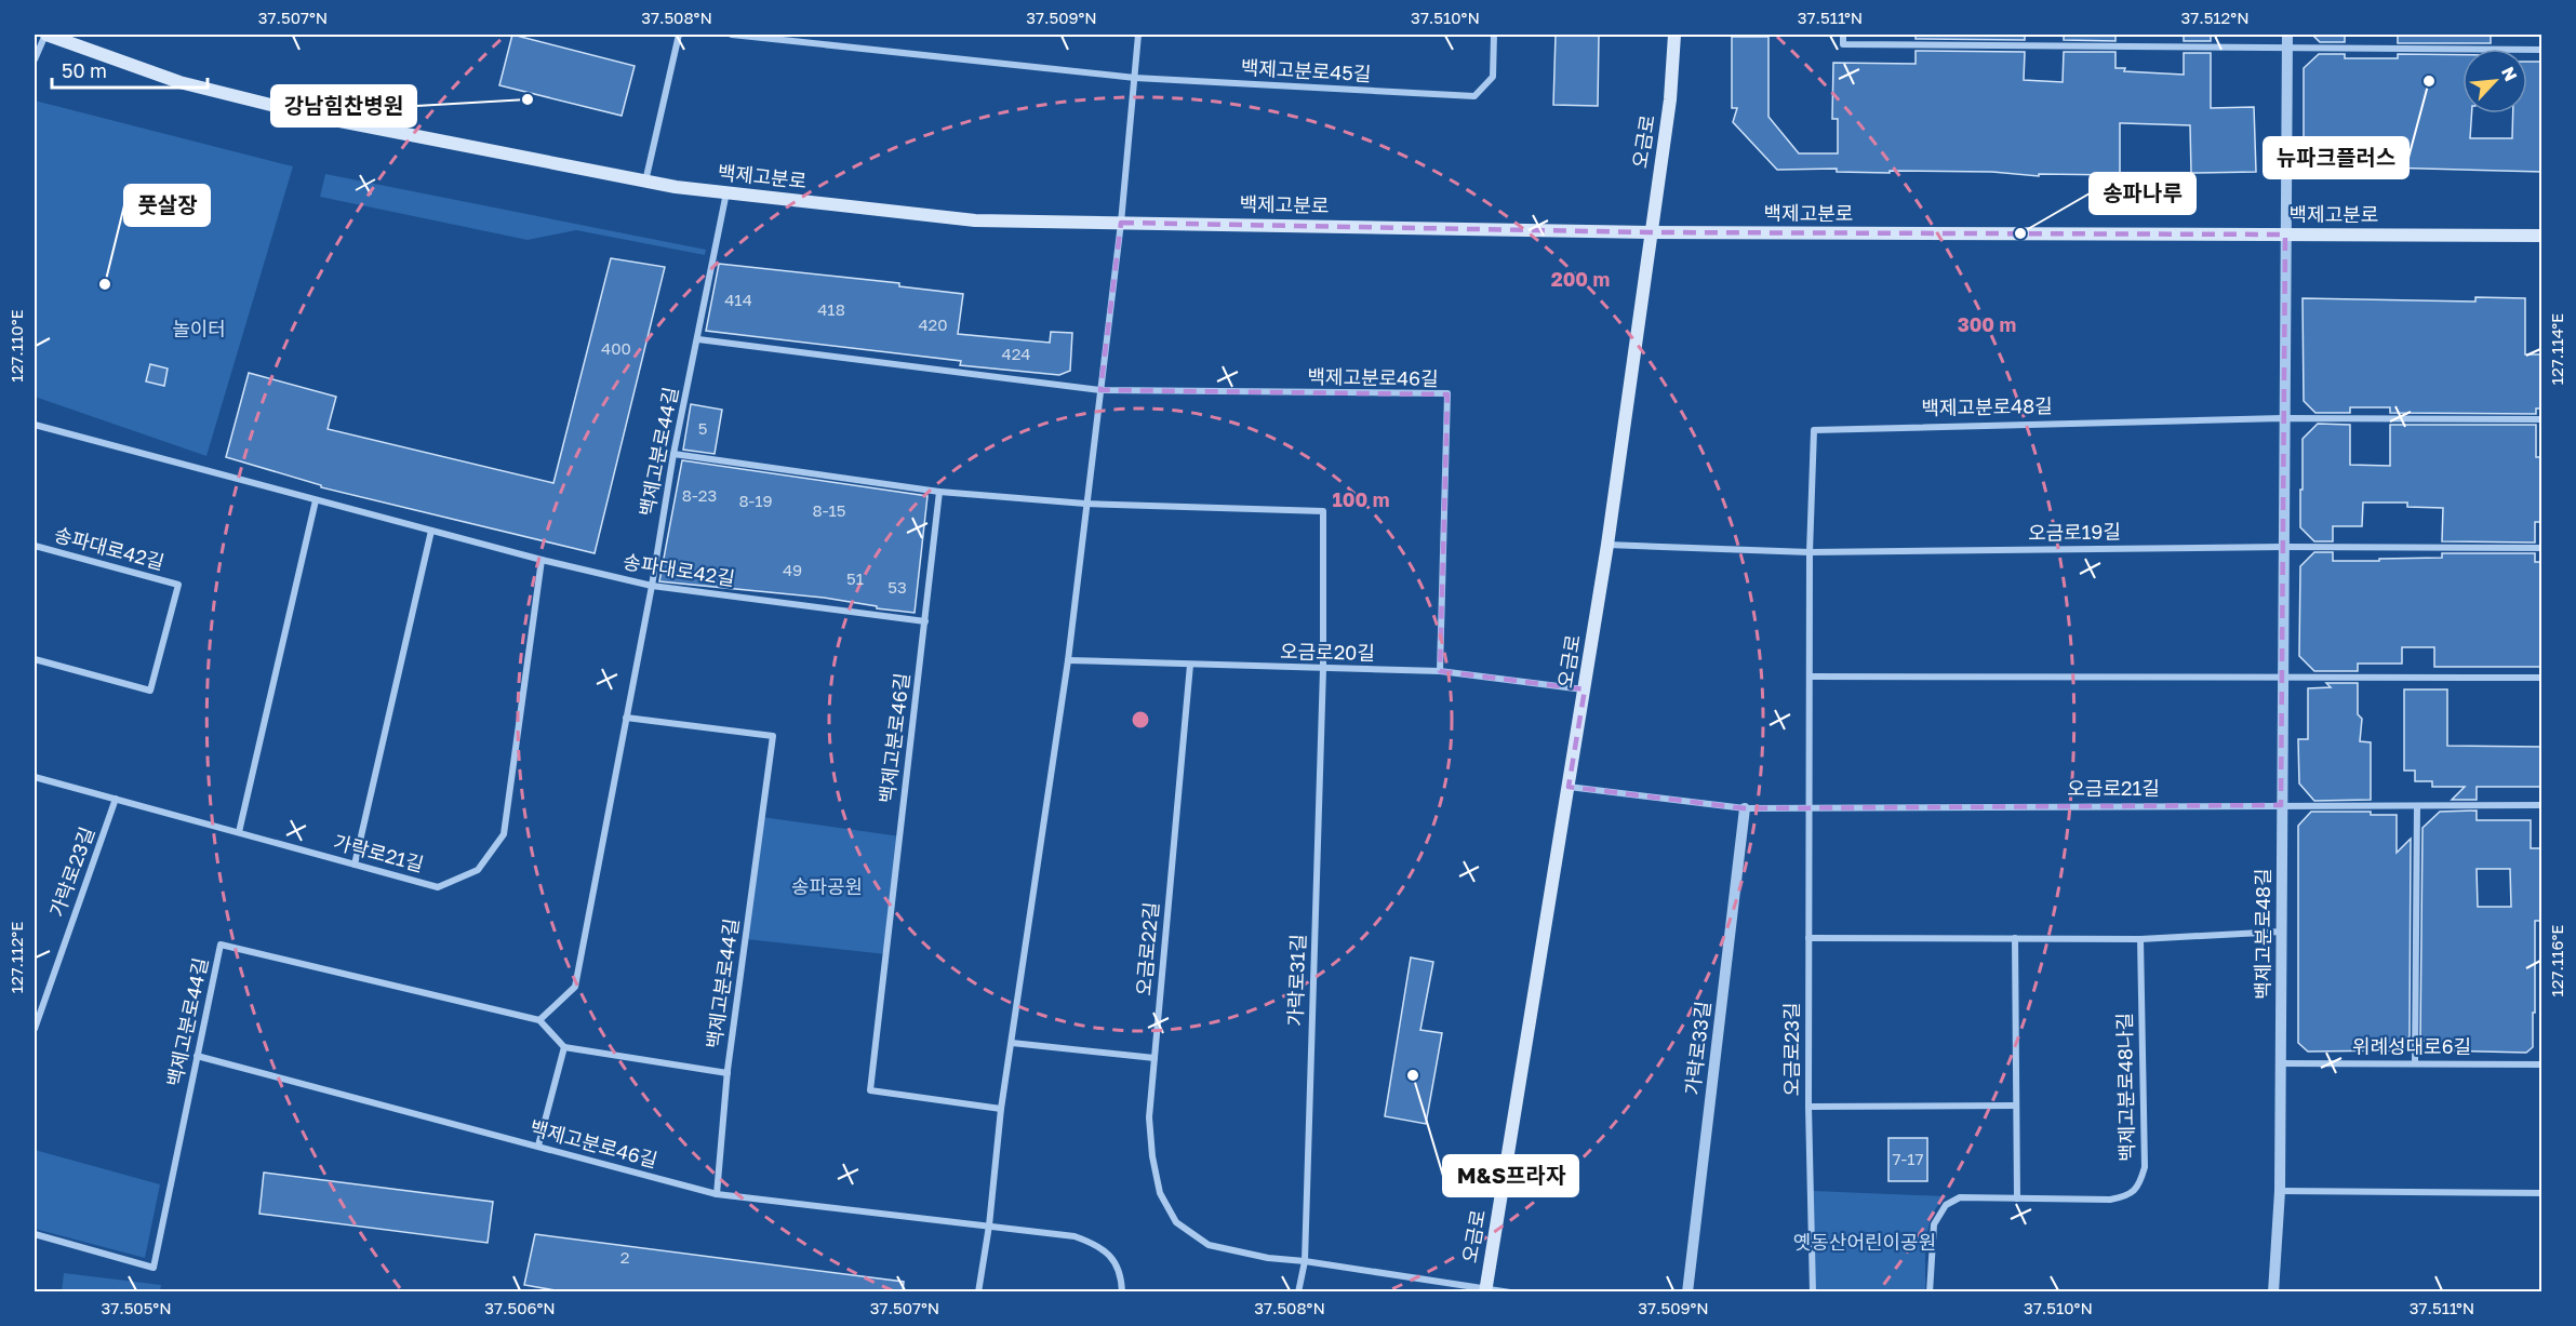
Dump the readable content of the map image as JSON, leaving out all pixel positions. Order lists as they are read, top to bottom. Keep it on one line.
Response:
{"streets":{"main road":["오금로","백제고분로"],"street":["백제고분로45길","백제고분로46길","백제고분로48길","백제고분로44길","오금로19길","송파대로42길","오금로20길","오금로21길","가락로21길","가락로23길","오금로22길","가락로31길","위례성대로6길","가락로33길","오금로23길","백제고분로48나길"]},"crossings":[["오금로","백제고분로"],["오금로","오금로19길"],["오금로","오금로20길"],["오금로","오금로21길"],["오금로","오금로22길"],["백제고분로","백제고분로48길"],["백제고분로","백제고분로44길"],["백제고분로46길","백제고분로44길"],["백제고분로46길","송파대로42길"],["백제고분로46길","오금로20길"],["백제고분로48길","오금로19길"],["백제고분로48길","오금로21길"],["백제고분로48길","위례성대로6길"],["백제고분로44길","송파대로42길"],["송파대로42길","가락로21길"],["오금로20길","오금로22길"],["오금로20길","가락로31길"],["오금로21길","가락로33길"],["오금로21길","오금로23길"],["가락로21길","가락로23길"],["오금로22길","가락로31길"]],"parks":["놀이터","송파공원","옛동산어린이공원"],"places":["뉴파크플러스","강남힘찬병원","송파나루","풋살장","M&S프라자"],"house_numbers":["414","418","420","400","424","5","8-23","8-19","8-15","49","51","53","7-17","2"],"scale_bar":"50 m","north":"top right","coordinates":["37.507°N","37.508°N","37.509°N","37.510°N","37.511°N","37.512°N","127.110°E","127.114°E","127.112°E","127.116°E","37.505°N","37.506°N"],"rings":["200 m","300 m","100 m"]}
